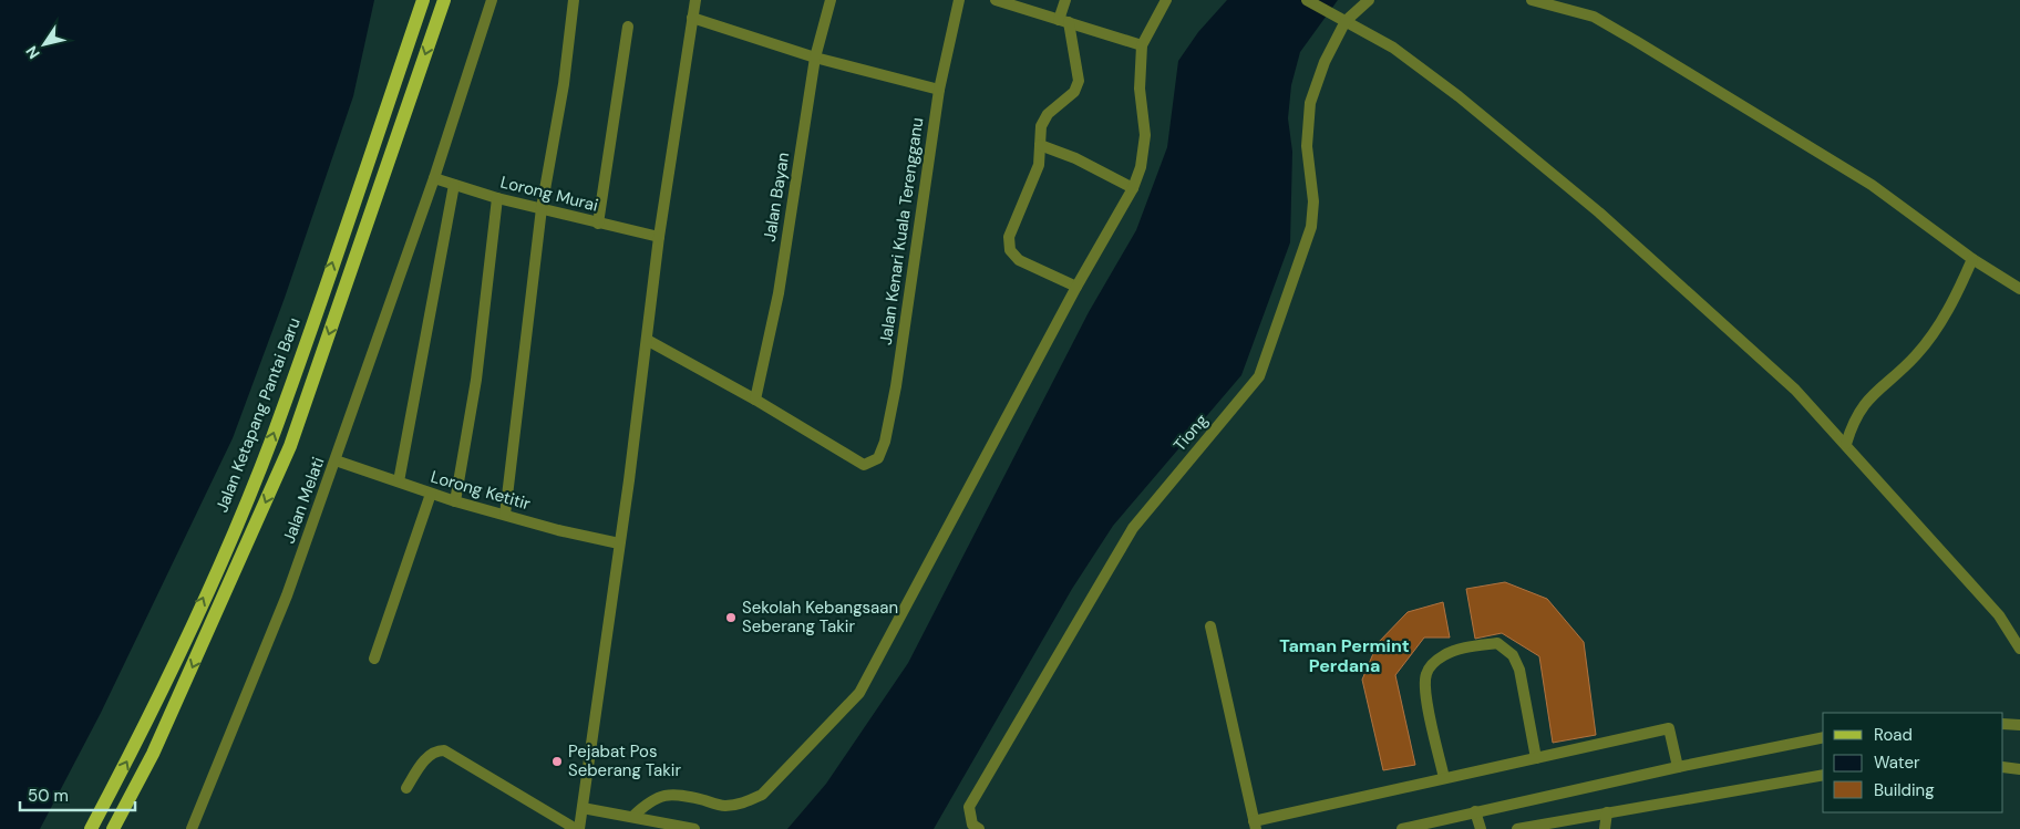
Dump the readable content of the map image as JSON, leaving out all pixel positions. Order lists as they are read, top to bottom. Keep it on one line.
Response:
{"streets":{"main road":["Jalan Ketapang Pantai Baru"],"street":["Lorong Murai","Jalan Bayan","Jalan Kenari Kuala Terengganu","Tiong","Lorong Ketitir","Jalan Melati"]},"crossings":[["Lorong Murai","Jalan Melati"],["Jalan Bayan","Jalan Kenari Kuala Terengganu"],["Lorong Ketitir","Jalan Melati"]],"districts":["Taman Permint Perdana"],"places":["Sekolah Kebangsaan Seberang Takir","Pejabat Pos Seberang Takir"],"legend":["Road","Water","Building"],"scale_bar":"50 m","north":"bottom left"}
